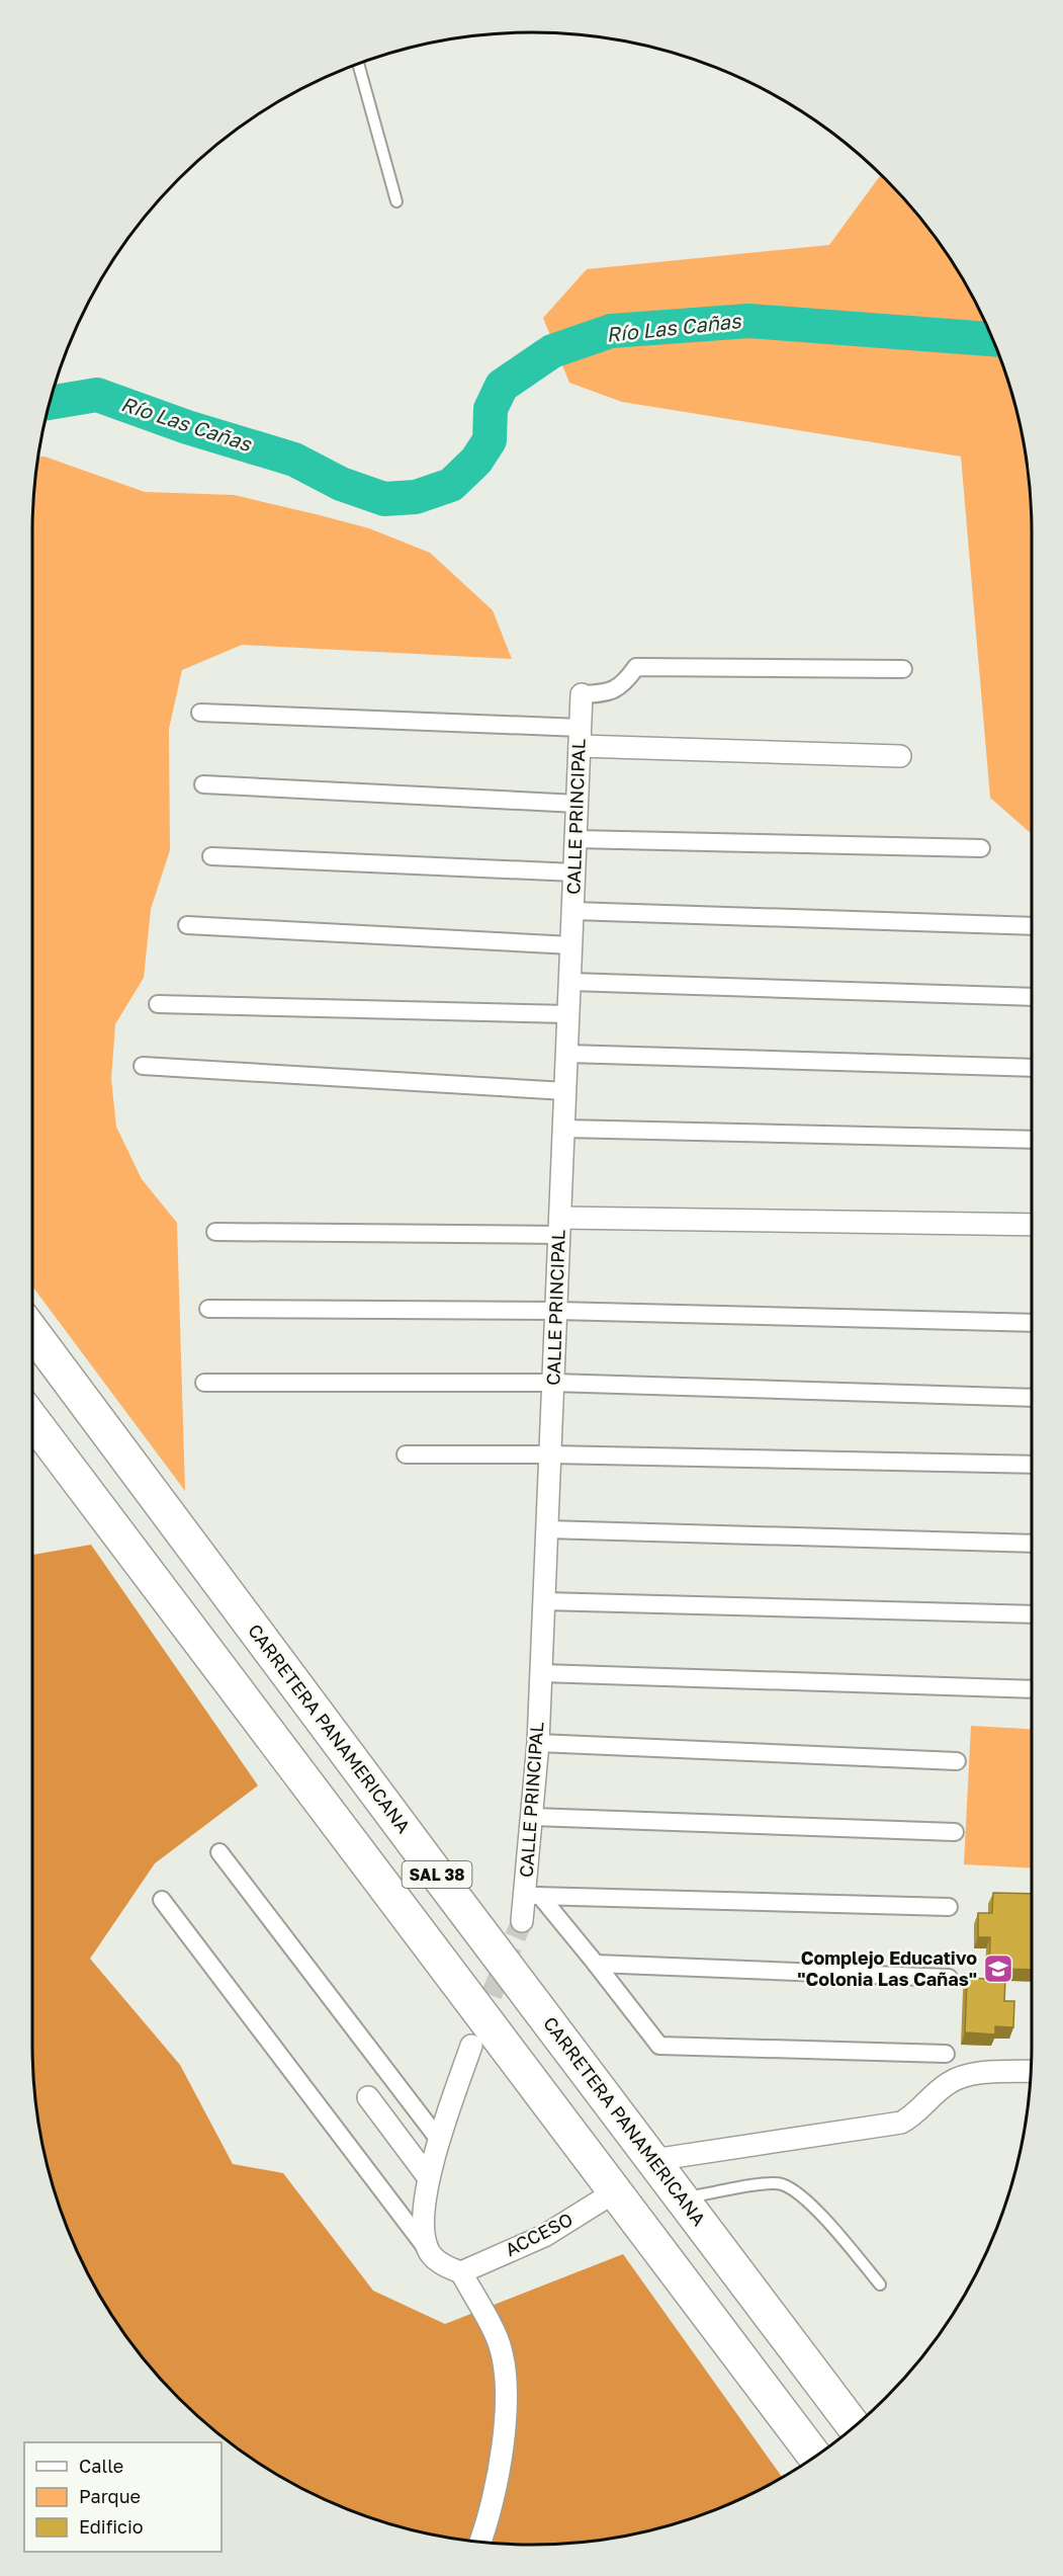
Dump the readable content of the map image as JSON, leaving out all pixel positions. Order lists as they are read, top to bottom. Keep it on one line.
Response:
{"streets":{"highway":["CARRETERA PANAMERICANA","SAL 38"],"street":["CALLE PRINCIPAL","ACCESO"]},"crossings":[["SAL 38","ACCESO"]],"water":["Río Las Cañas"],"places":{"school or university":["Complejo Educativo \"Colonia Las Cañas\""]},"legend":["Calle","Parque","Edificio"]}
